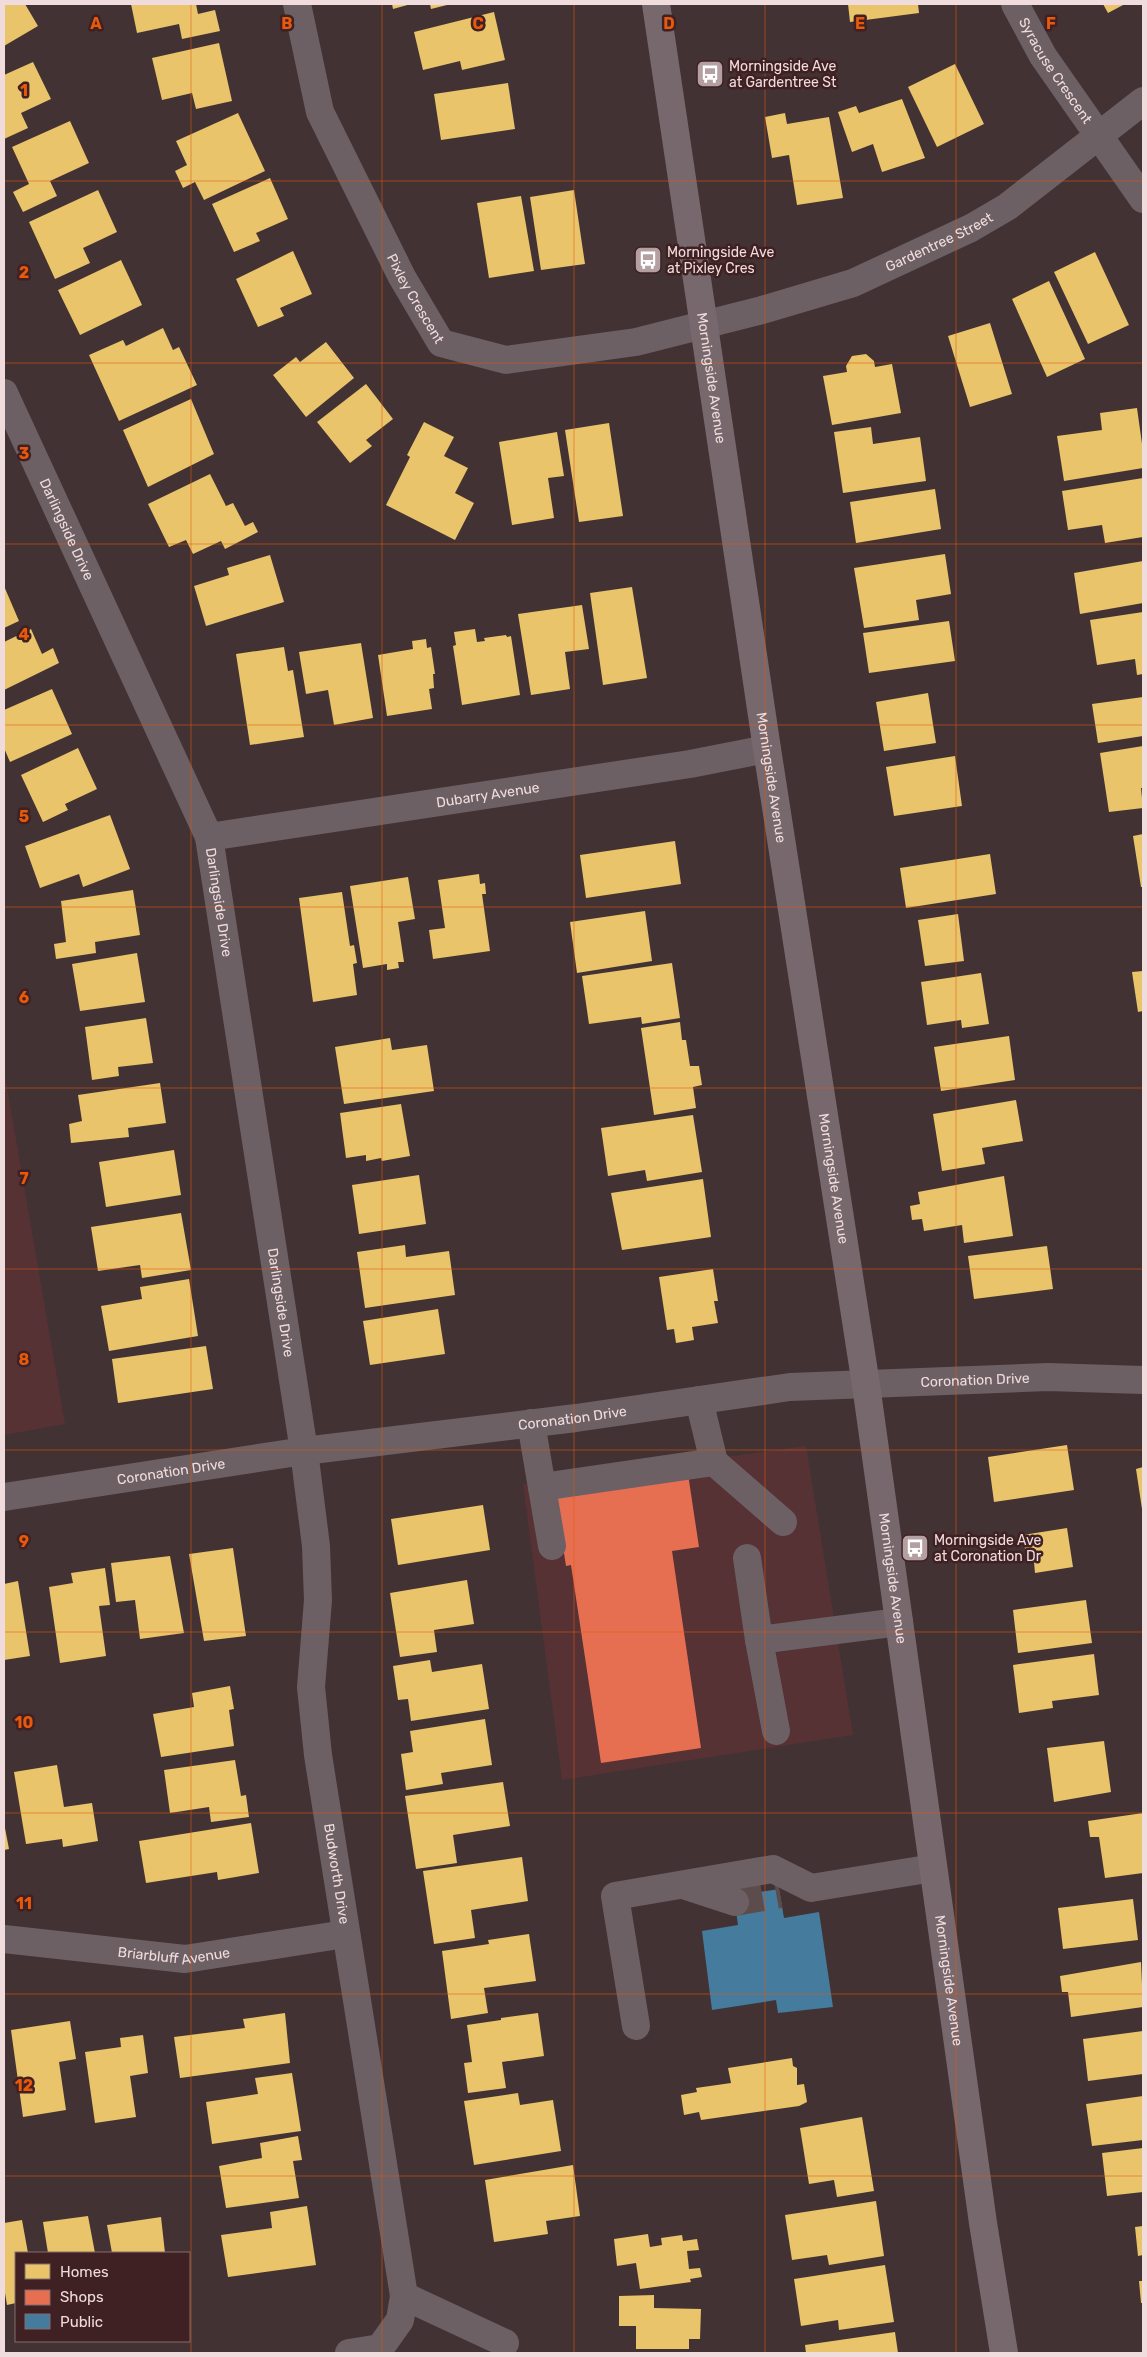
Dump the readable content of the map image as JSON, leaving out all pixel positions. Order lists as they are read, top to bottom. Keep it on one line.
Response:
{"streets":{"main road":["Morningside Avenue"],"street":["Syracuse Crescent","Gardentree Street","Pixley Crescent","Darlingside Drive","Dubarry Avenue","Coronation Drive","Budworth Drive","Briarbluff Avenue"]},"crossings":[["Syracuse Crescent","Gardentree Street"],["Gardentree Street","Pixley Crescent"],["Gardentree Street","Morningside Avenue"],["Pixley Crescent","Morningside Avenue"],["Morningside Avenue","Dubarry Avenue"],["Morningside Avenue","Coronation Drive"],["Darlingside Drive","Dubarry Avenue"],["Darlingside Drive","Coronation Drive"],["Darlingside Drive","Budworth Drive"],["Coronation Drive","Budworth Drive"],["Budworth Drive","Briarbluff Avenue"]],"places":{"bus stop":["Morningside Ave at Gardentree St","Morningside Ave at Pixley Cres","Morningside Ave at Coronation Dr"]},"legend":["Homes","Shops","Public"],"grid":{"columns":["A","B","C","D","E","F"],"rows":["1","2","3","4","5","6","7","8","9","10","11","12"]}}
